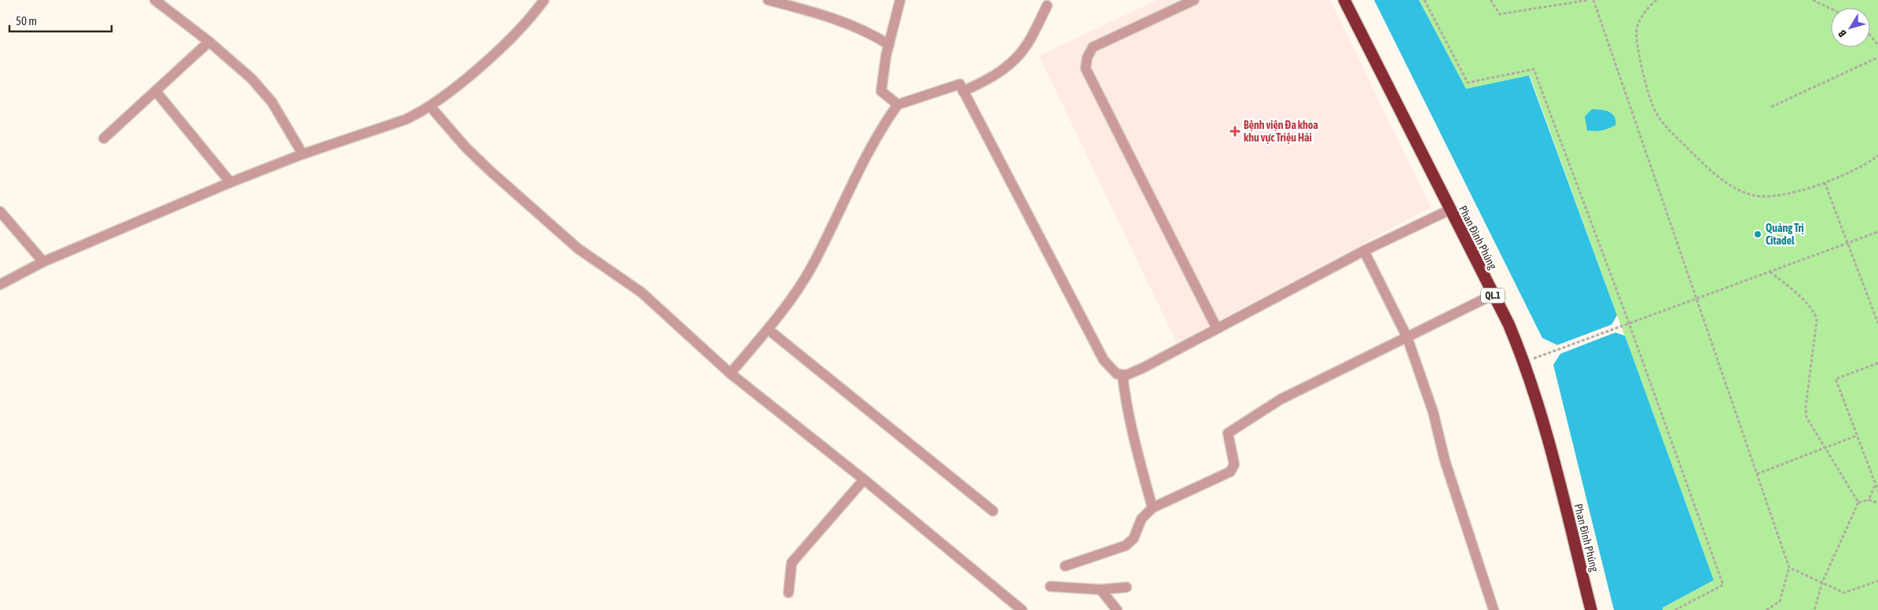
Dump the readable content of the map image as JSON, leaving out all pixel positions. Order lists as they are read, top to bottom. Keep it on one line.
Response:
{"streets":{"highway":["Phan Đình Phùng","QL.1"]},"places":{"health":["Bệnh viện Đa khoa khu vực Triệu Hải"],"other":["Quảng Trị Citadel"]},"scale_bar":"50 m","north":"bottom left"}
